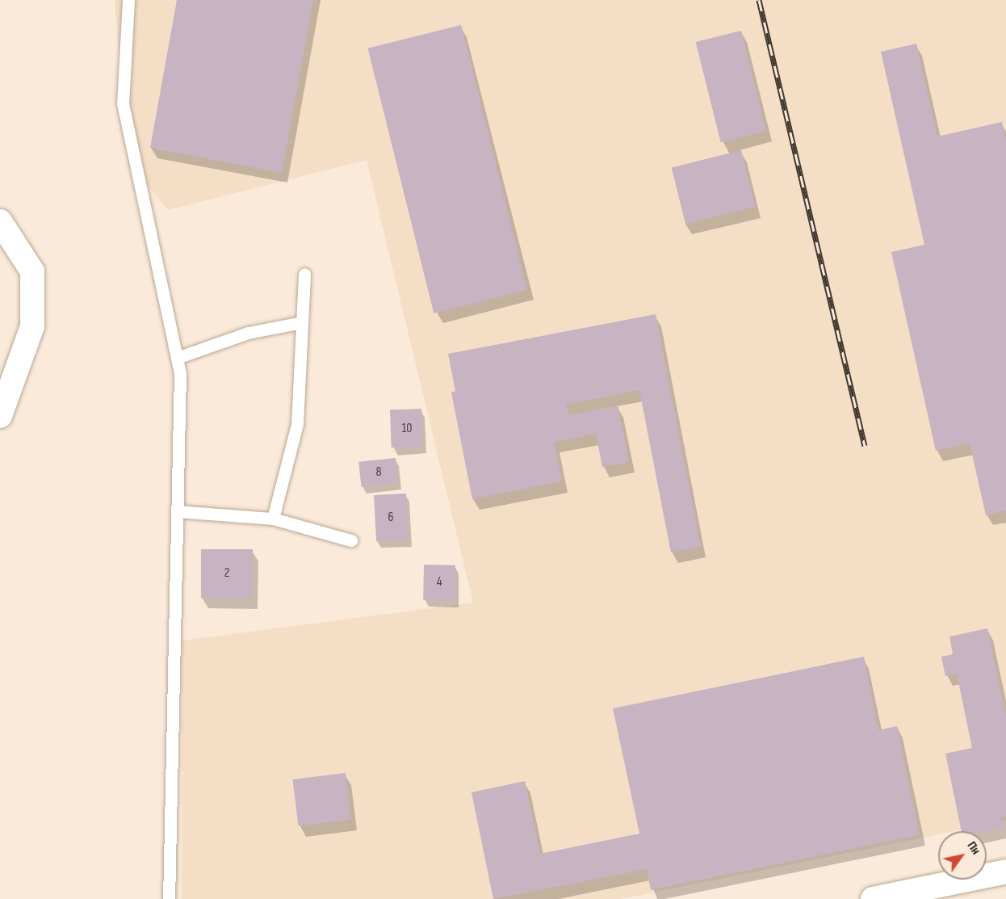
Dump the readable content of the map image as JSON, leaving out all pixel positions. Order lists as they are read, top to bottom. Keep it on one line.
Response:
{"house_numbers":["10","8","6","2","4"],"north":"top right"}
